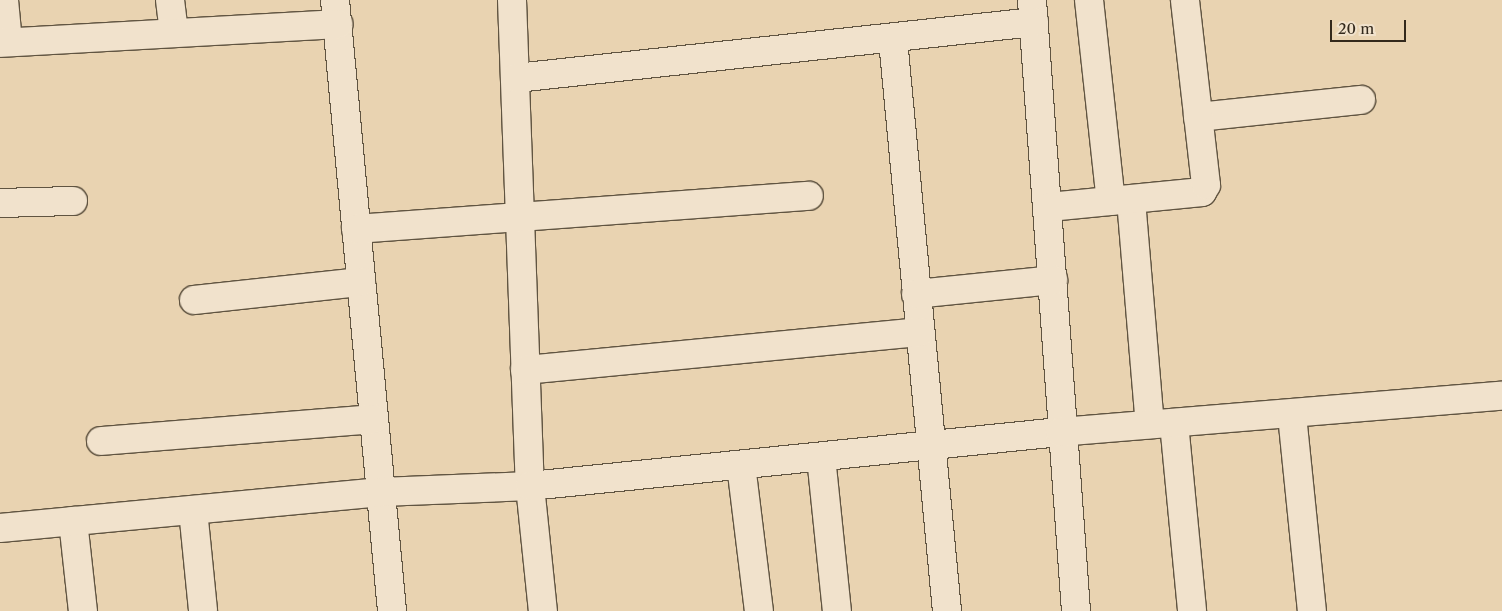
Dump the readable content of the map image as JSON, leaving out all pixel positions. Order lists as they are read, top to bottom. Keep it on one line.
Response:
{"scale_bar":"20 m"}
